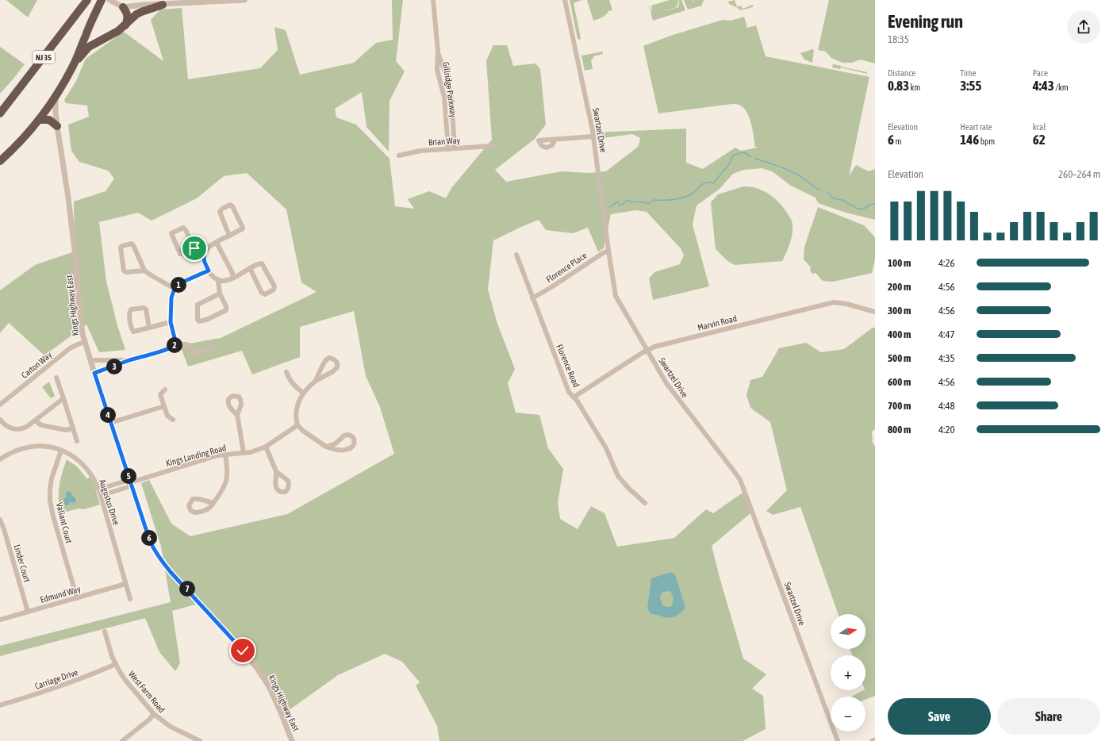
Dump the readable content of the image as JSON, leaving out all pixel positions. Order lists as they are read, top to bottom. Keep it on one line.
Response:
{"streets":{"highway":["NJ 35"],"street":["Gillridge Parkway","Swartzel Drive","Brian Way","Florence Place","Kings Highway East","Marvin Road","Carton Way","Florence Road","Kings Landing Road","Augustus Drive","Valiant Court","Linder Court","Edmund Way","Carriage Drive","West Farm Road"]},"crossings":[["Gillridge Parkway","Brian Way"],["Swartzel Drive","Florence Place"],["Swartzel Drive","Marvin Road"],["Florence Place","Florence Road"],["Kings Highway East","Carton Way"],["Kings Highway East","Kings Landing Road"],["Marvin Road","Florence Road"],["Kings Landing Road","Augustus Drive"],["Augustus Drive","Valiant Court"],["Augustus Drive","Edmund Way"],["Valiant Court","Edmund Way"],["Linder Court","Edmund Way"],["Carriage Drive","West Farm Road"]],"north":"right","page":{"heading":["Evening run","18:35"],"stats":[["Distance","0.83 km"],["Time","3:55"],["Pace","4:43 /km"],["Elevation","6 m"],["Heart rate","146 bpm"],["kcal","62"]],"chart":["Elevation","260–264 m"],"list":[{"name":"100 m","note":"4:26"},{"name":"200 m","note":"4:56"},{"name":"300 m","note":"4:56"},{"name":"400 m","note":"4:47"},{"name":"500 m","note":"4:35"},{"name":"600 m","note":"4:56"},{"name":"700 m","note":"4:48"},{"name":"800 m","note":"4:20"}],"pins":["1","2","3","4","5","6","7"],"map_buttons":["+","−"],"buttons":["Save","Share"]}}
